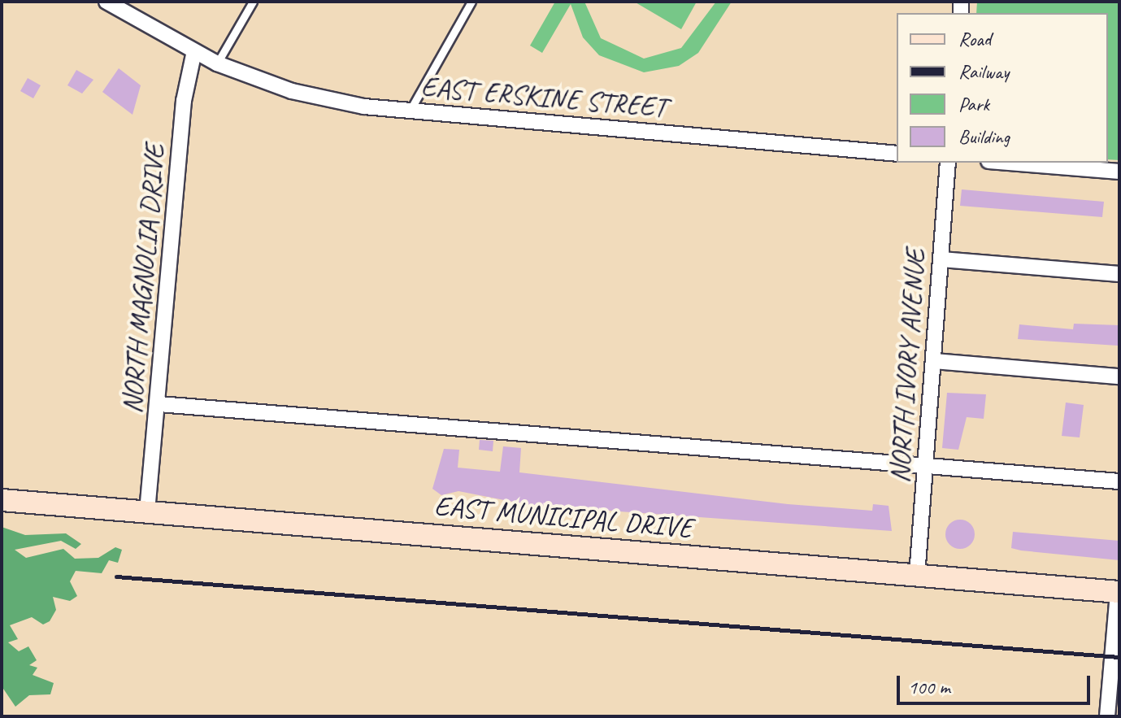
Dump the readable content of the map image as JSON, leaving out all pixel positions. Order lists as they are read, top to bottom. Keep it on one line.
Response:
{"streets":{"street":["EAST ERSKINE STREET","NORTH MAGNOLIA DRIVE","NORTH IVORY AVENUE","EAST MUNICIPAL DRIVE"]},"crossings":[["EAST ERSKINE STREET","NORTH MAGNOLIA DRIVE"],["NORTH MAGNOLIA DRIVE","EAST MUNICIPAL DRIVE"],["NORTH IVORY AVENUE","EAST MUNICIPAL DRIVE"]],"legend":["Road","Railway","Park","Building"],"scale_bar":"100 m"}
